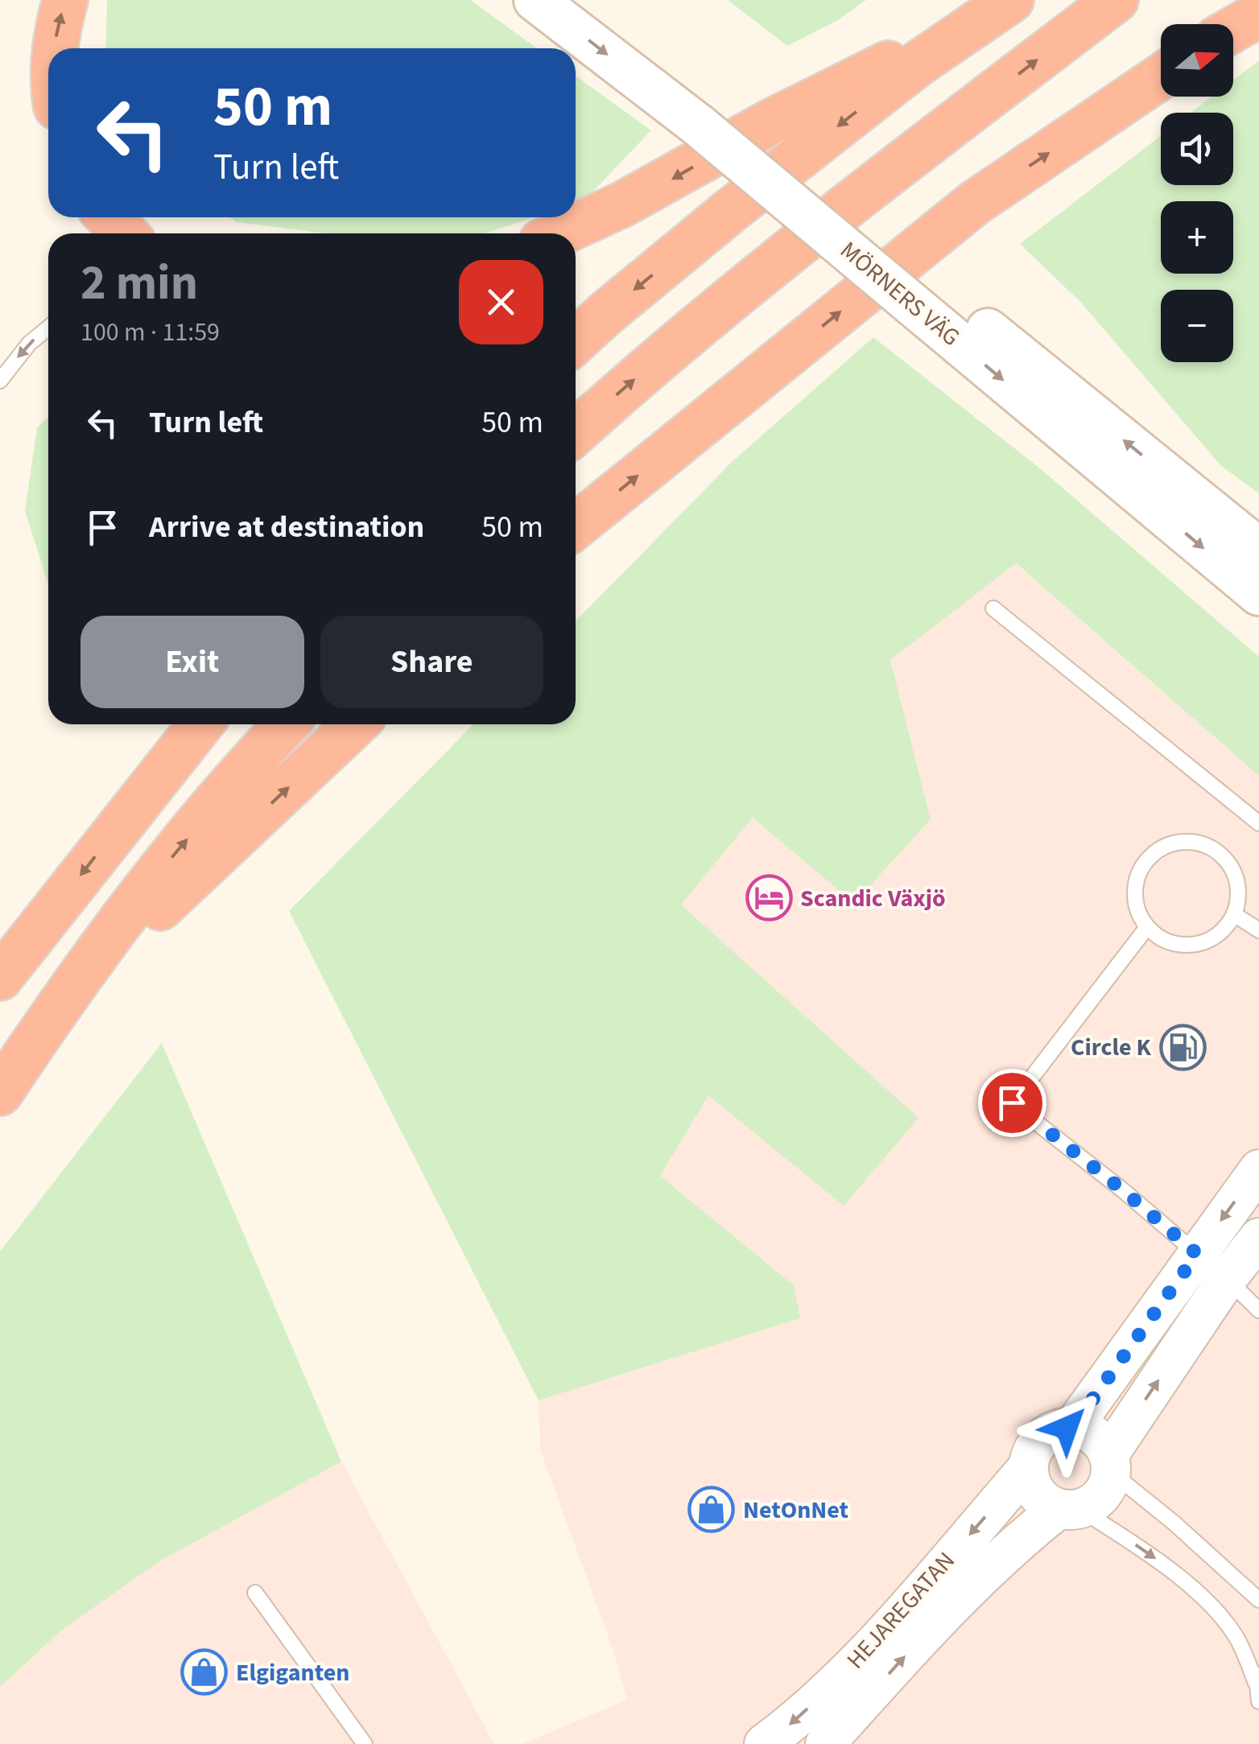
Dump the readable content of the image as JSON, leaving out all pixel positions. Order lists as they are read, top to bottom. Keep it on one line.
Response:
{"streets":{"main road":["MÖRNERS VÄG"],"street":["HEJAREGATAN"]},"places":{"hotel":["Scandic Växjö"],"fuel station":["Circle K"],"shop":["NetOnNet","Elgiganten"]},"north":"right","page":{"map_buttons":["+","−"],"turn":["50 m","Turn left"],"heading":["2 min","100 m · 11:59"],"list":[{"name":"Turn left","value":"50 m"},{"name":"Arrive at destination","value":"50 m"}],"buttons":["Exit","Share"]}}
